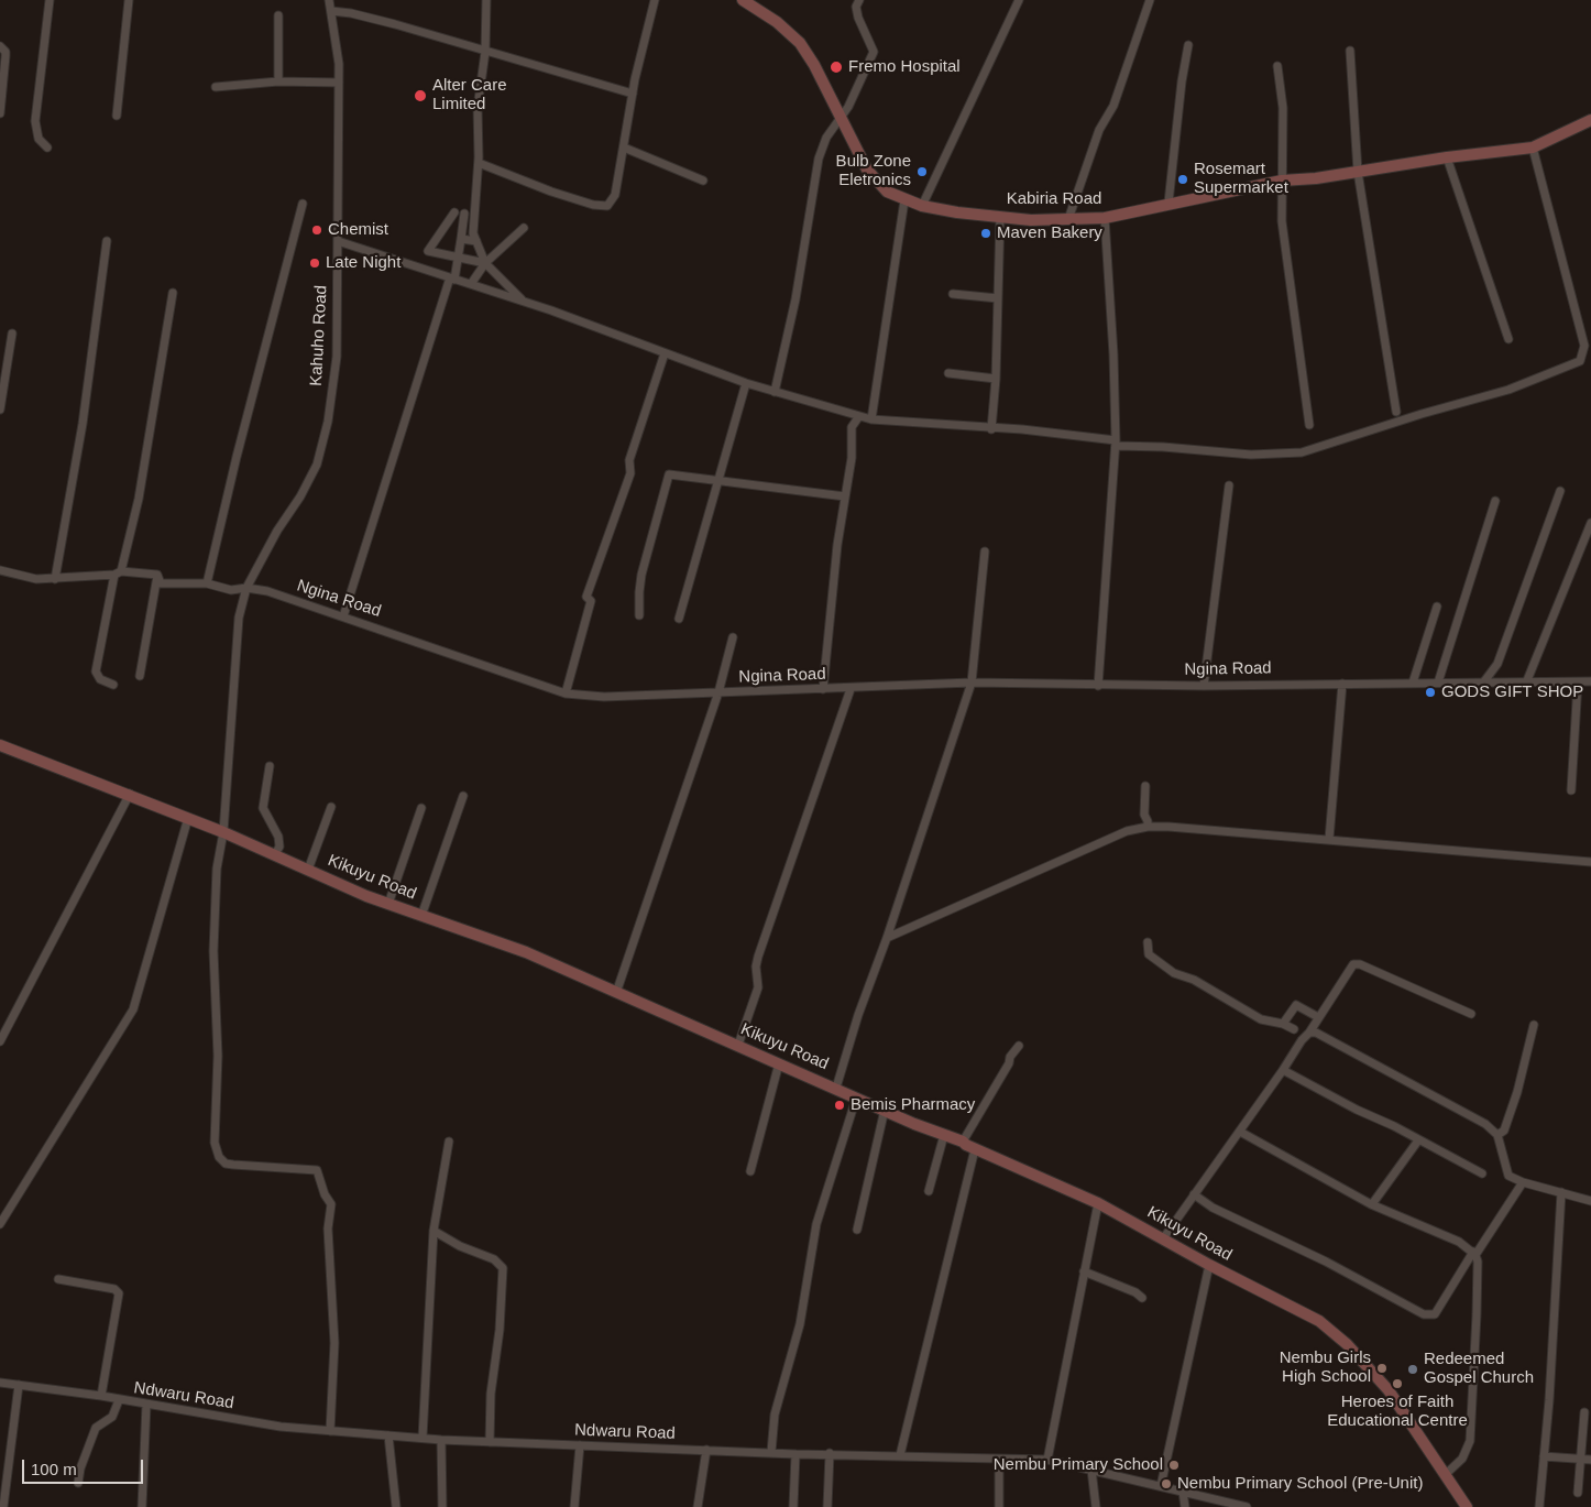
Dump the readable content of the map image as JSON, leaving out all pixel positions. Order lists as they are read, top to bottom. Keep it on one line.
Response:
{"streets":{"main road":["Kabiria Road","Kikuyu Road"],"street":["Kahuho Road","Ngina Road","Ndwaru Road"]},"crossings":[["Kahuho Road","Ngina Road"],["Kahuho Road","Kikuyu Road"],["Kahuho Road","Ndwaru Road"]],"places":["Fremo Hospital","Alter Care Limited","Bulb Zone Eletronics","Rosemart Supermarket","Chemist","Maven Bakery","Late Night","GODS GIFT SHOP","Bemis Pharmacy","Nembu Girls High School","Redeemed Gospel Church","Heroes of Faith Educational Centre","Nembu Primary School","Nembu Primary School (Pre-Unit)"],"scale_bar":"100 m"}
